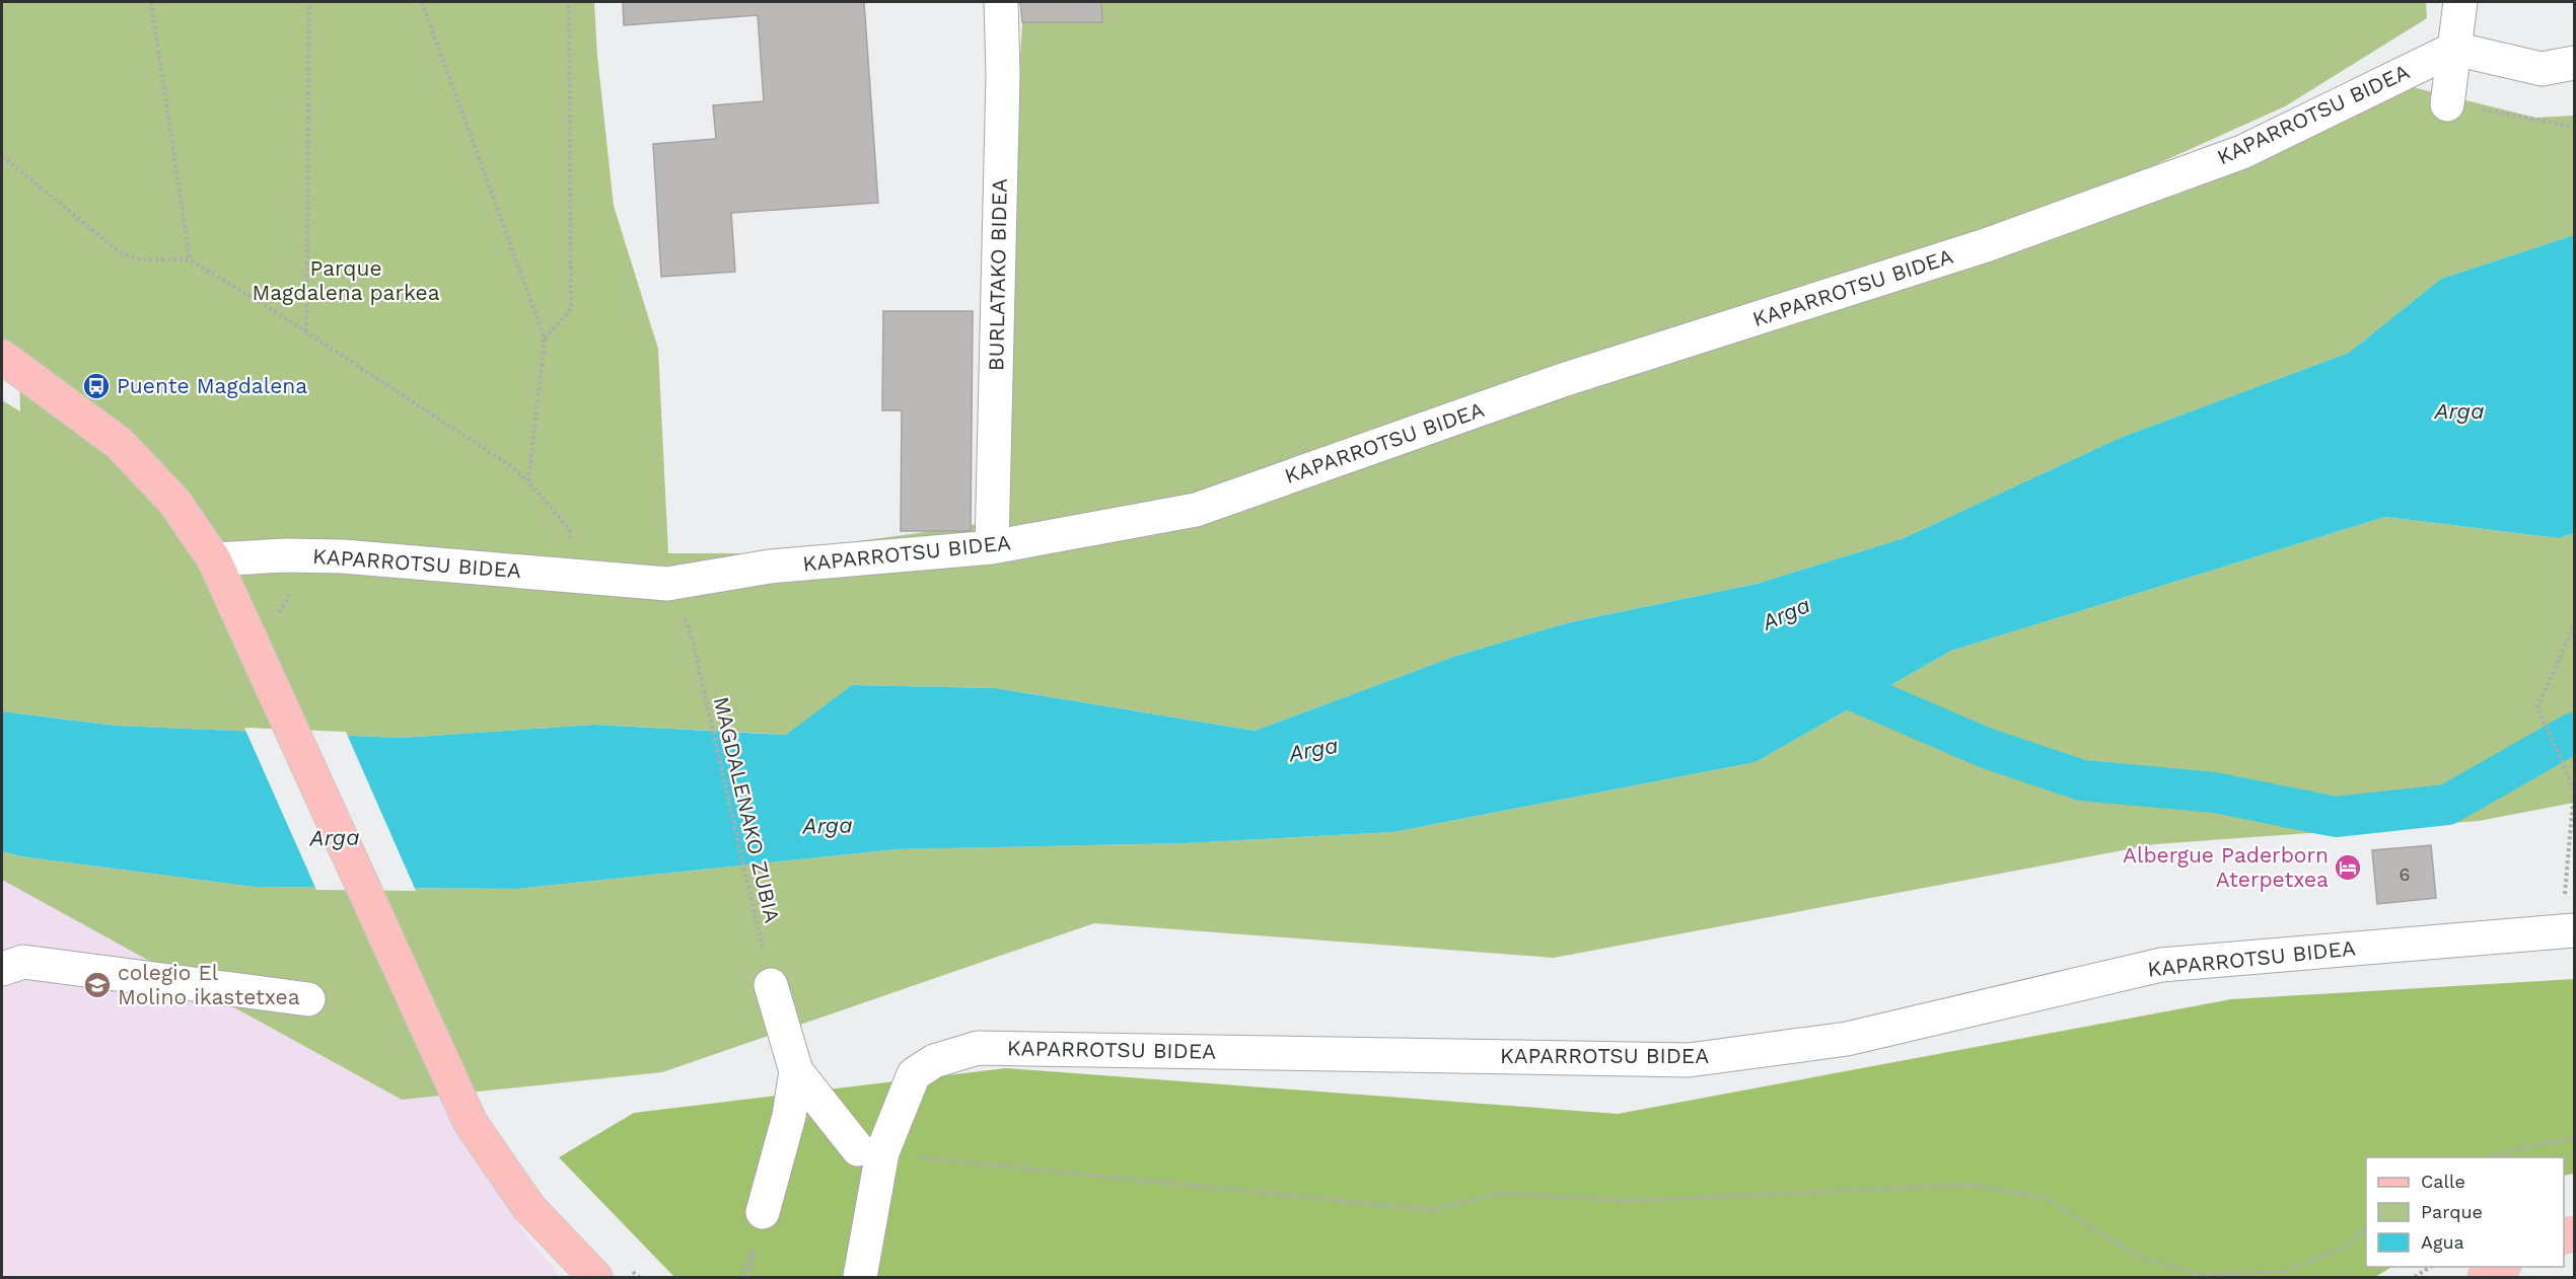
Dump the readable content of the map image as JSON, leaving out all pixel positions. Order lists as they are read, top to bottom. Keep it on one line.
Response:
{"streets":{"street":["KAPARROTSU BIDEA","BURLATAKO BIDEA"],"path":["MAGDALENAKO ZUBIA"]},"crossings":[["KAPARROTSU BIDEA","BURLATAKO BIDEA"]],"water":["Arga"],"parks":["Parque Magdalena parkea"],"places":{"bus stop":["Puente Magdalena"],"hotel":["Albergue Paderborn Aterpetxea"],"school or university":["colegio El Molino ikastetxea"]},"house_numbers":["6"],"legend":["Calle","Parque","Agua"]}
